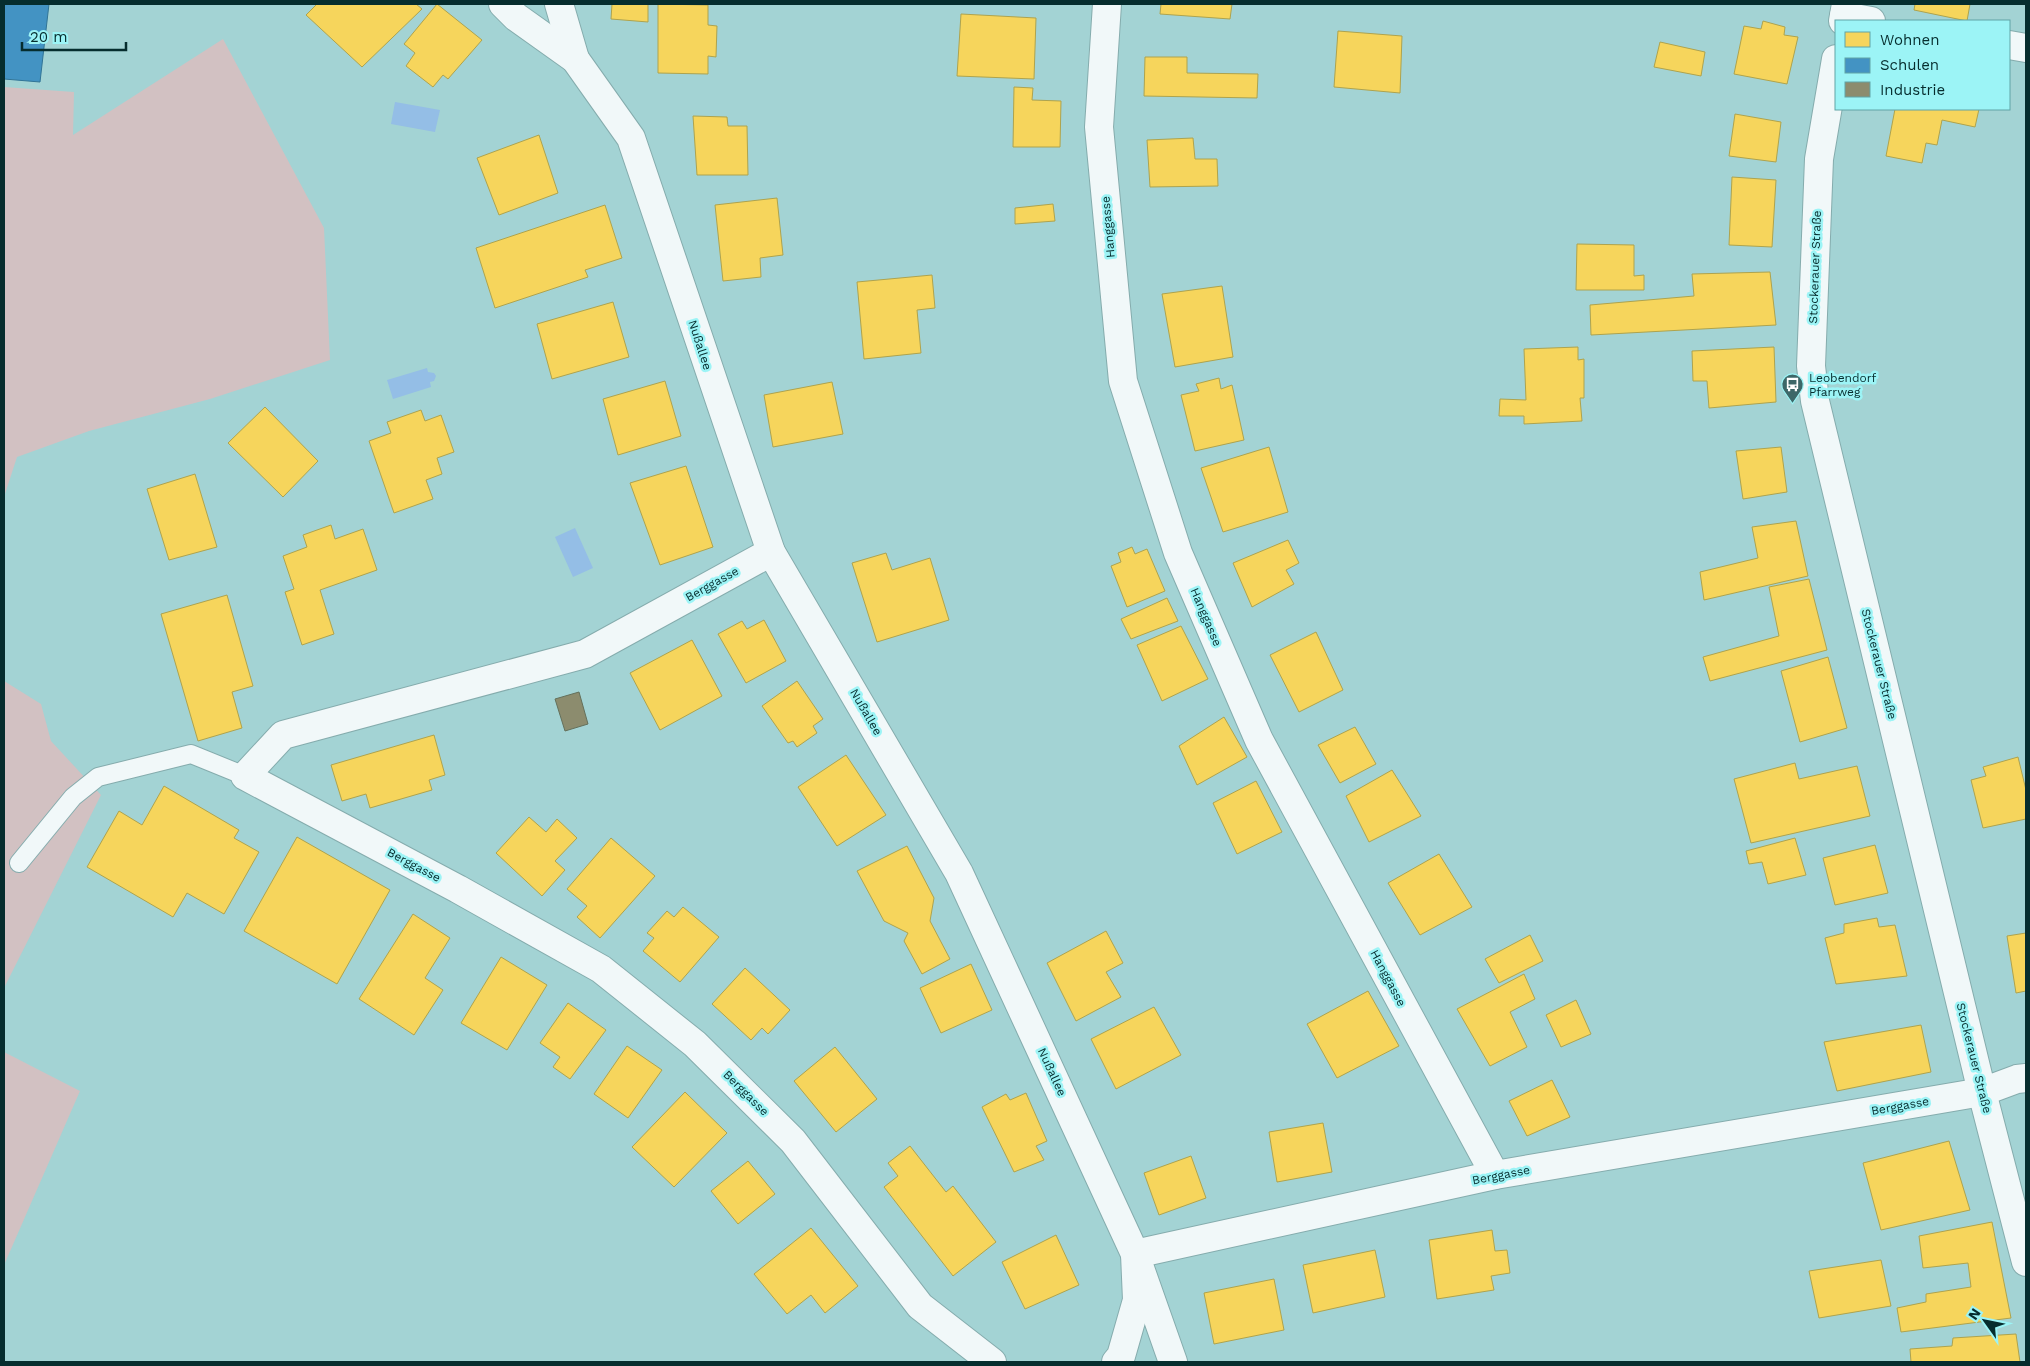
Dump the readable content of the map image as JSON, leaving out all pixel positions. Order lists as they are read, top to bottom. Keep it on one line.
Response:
{"streets":{"street":["Hanggasse","Stockerauer Straße","Nußallee","Berggasse"]},"crossings":[["Hanggasse","Berggasse"],["Stockerauer Straße","Berggasse"],["Nußallee","Berggasse"]],"places":{"bus stop":["Leobendorf Pfarrweg"]},"legend":["Wohnen","Schulen","Industrie"],"scale_bar":"20 m","north":"top left"}
